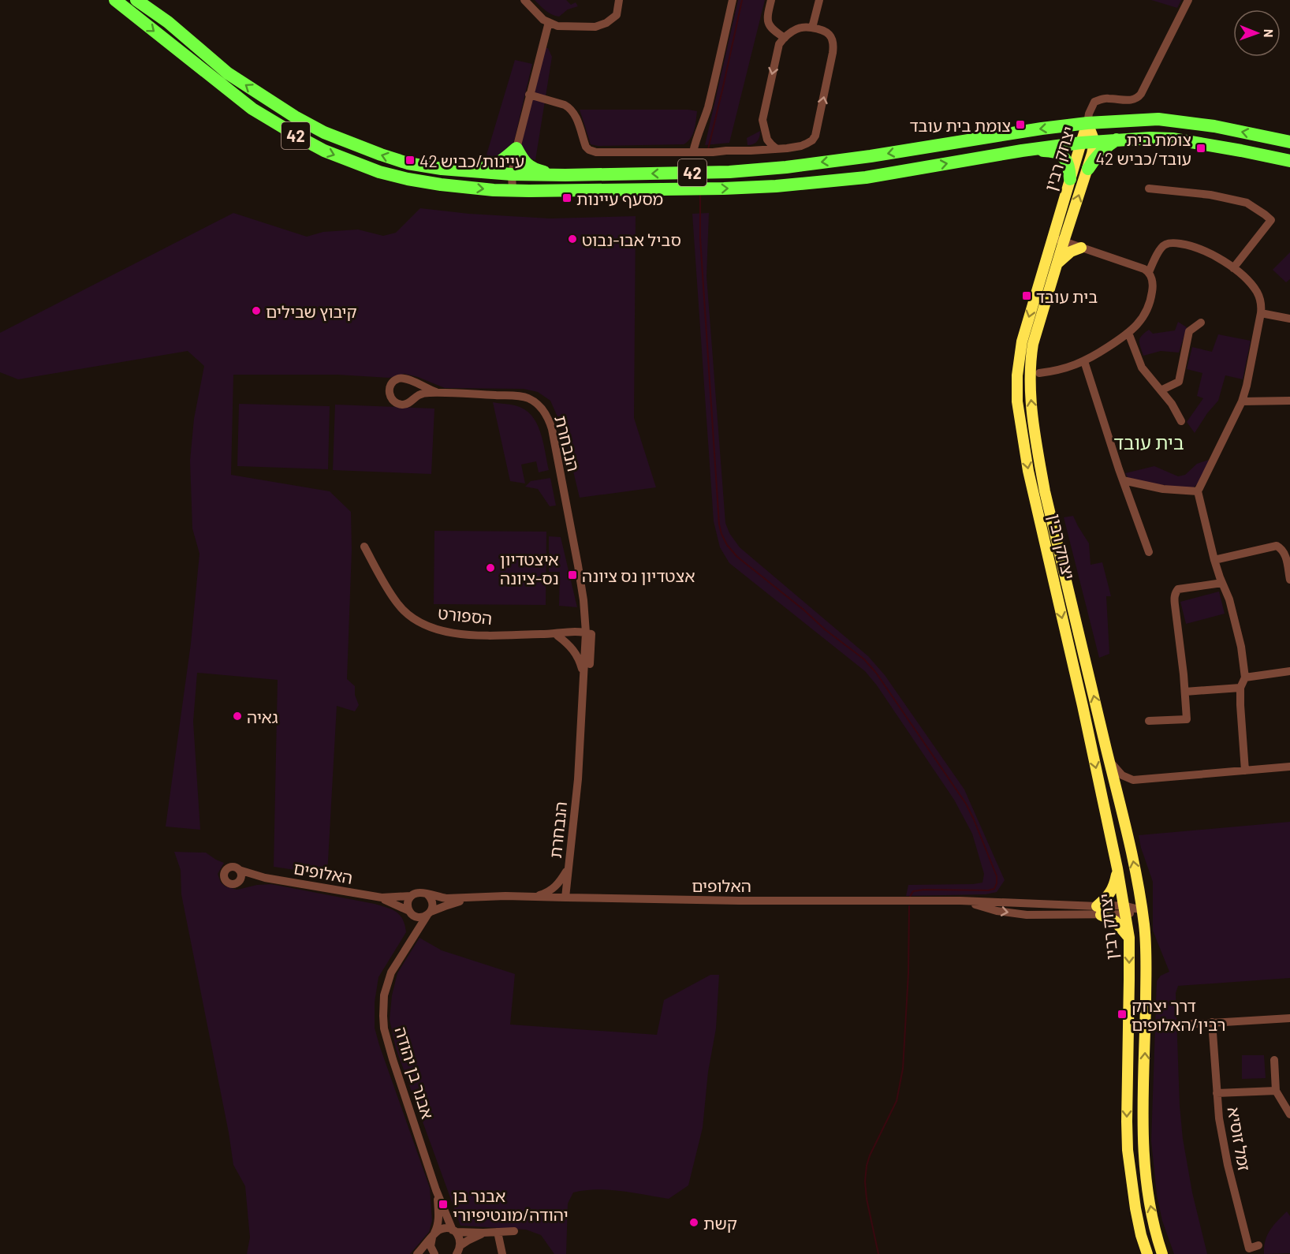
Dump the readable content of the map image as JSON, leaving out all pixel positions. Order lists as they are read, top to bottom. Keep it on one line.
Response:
{"streets":{"highway":["42"],"main road":["יצחק רבין"],"street":["הנבחרת","הספורט","האלופים","אבנר בן יהודה","זמל זוסיא"]},"crossings":[["42","יצחק רבין"],["יצחק רבין","האלופים"],["הנבחרת","הספורט"],["הנבחרת","האלופים"],["האלופים","אבנר בן יהודה"]],"districts":["בית עובד"],"places":{"transit":["צומת בית עובד","צומת בית עובד/כביש 42","עיינות/כביש 42","מסעף עיינות","בית עובד","אצטדיון נס ציונה","דרך יצחק רבין/האלופים","אבנר בן יהודה/מונטיפיורי"],"other":["סביל אבו-נבוט","קיבוץ שבילים","איצטדיון נס-ציונה","גאיה","קשת"]},"north":"right"}
